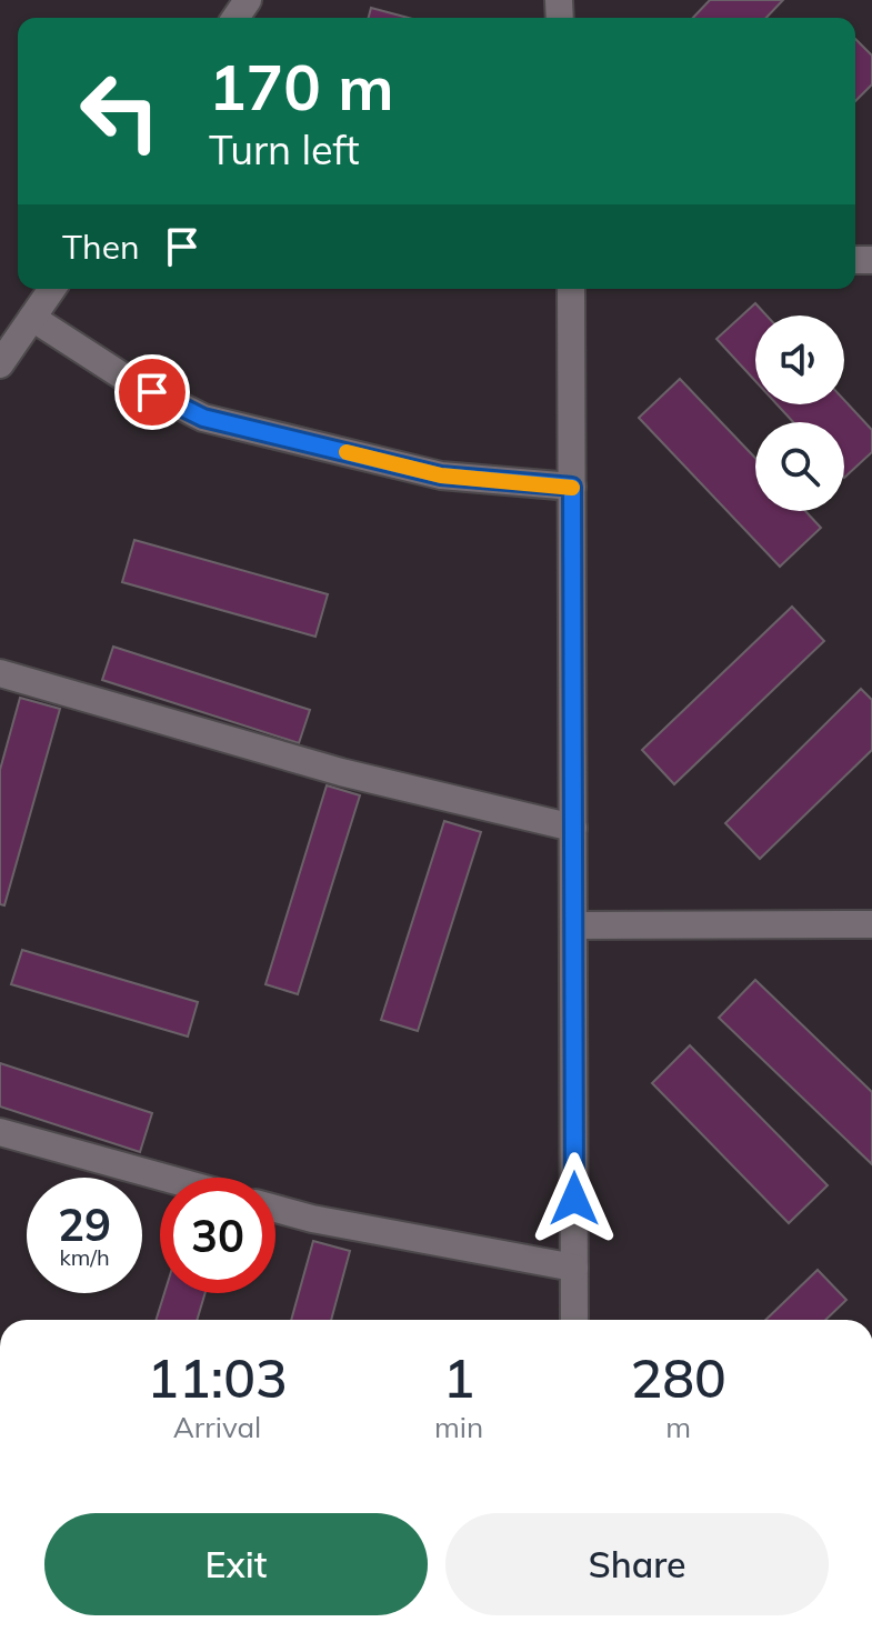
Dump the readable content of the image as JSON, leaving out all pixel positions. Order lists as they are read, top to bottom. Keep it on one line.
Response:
{"page":{"turn":["170 m","Turn left"],"then":"Then","speed":"29 km/h","limit":"30","eta":["11:03","Arrival","1","min","280","m"],"buttons":["Exit","Share"]}}
